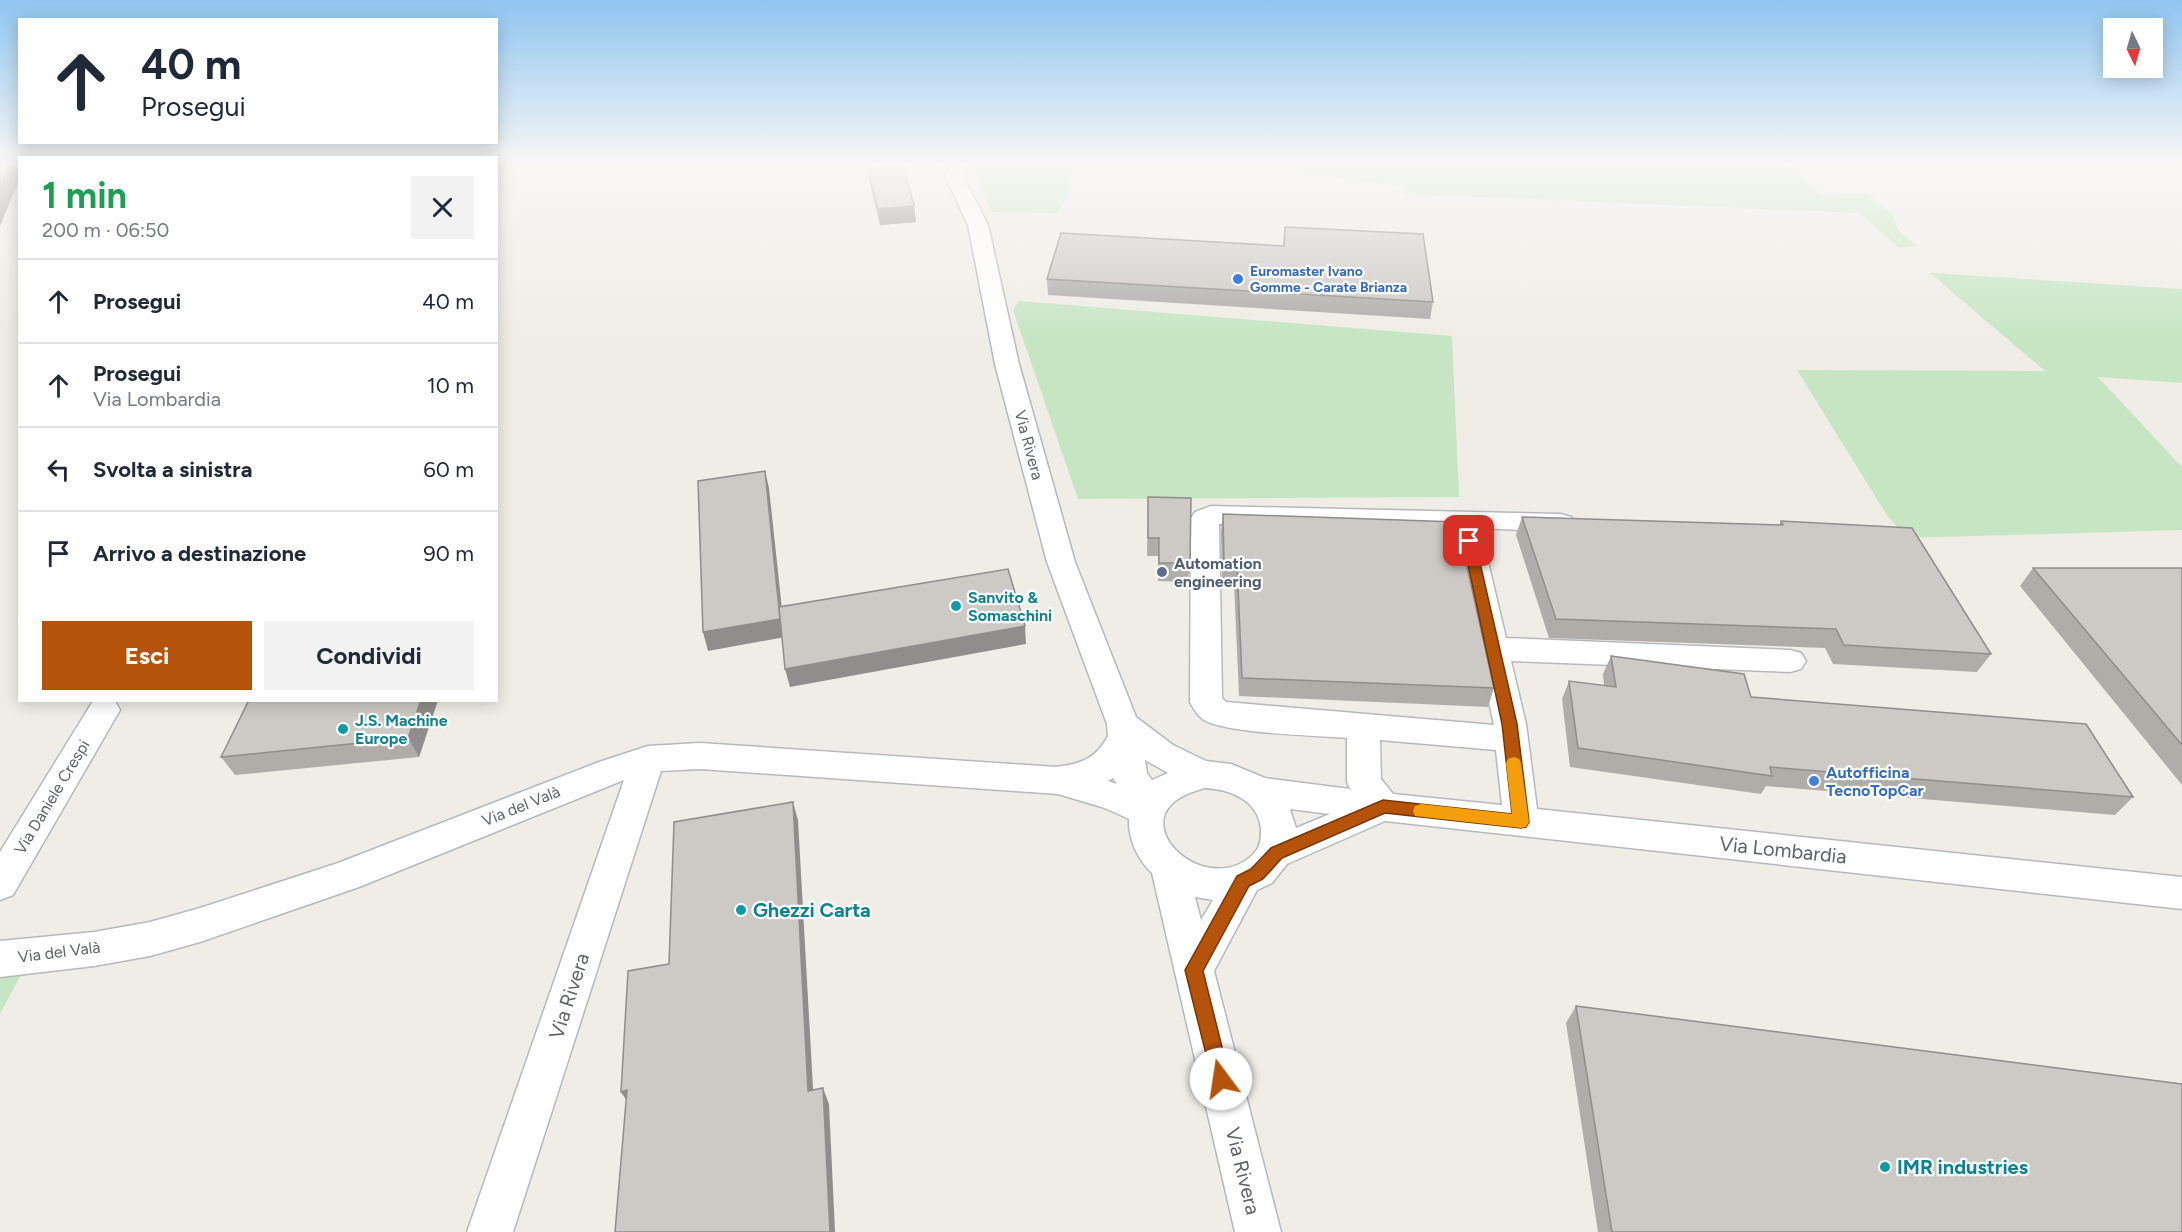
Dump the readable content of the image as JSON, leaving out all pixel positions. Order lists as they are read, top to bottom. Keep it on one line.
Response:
{"streets":{"street":["Via Rivera","Via Daniele Crespi","Via del Valà","Via Lombardia"]},"crossings":[["Via Rivera","Via del Valà"],["Via Rivera","Via Lombardia"],["Via del Valà","Via Lombardia"]],"places":["Euromaster Ivano Gomme - Carate Brianza","Automation engineering","Sanvito & Somaschini","J.S. Machine Europe","Autofficina TecnoTopCar","Ghezzi Carta","IMR industries"],"north":"bottom","page":{"turn":["40 m","Prosegui"],"heading":["1 min","200 m · 06:50"],"list":[{"name":"Prosegui","value":"40 m"},{"name":"Prosegui","note":"Via Lombardia","value":"10 m"},{"name":"Svolta a sinistra","value":"60 m"},{"name":"Arrivo a destinazione","value":"90 m"}],"buttons":["Esci","Condividi"]}}
